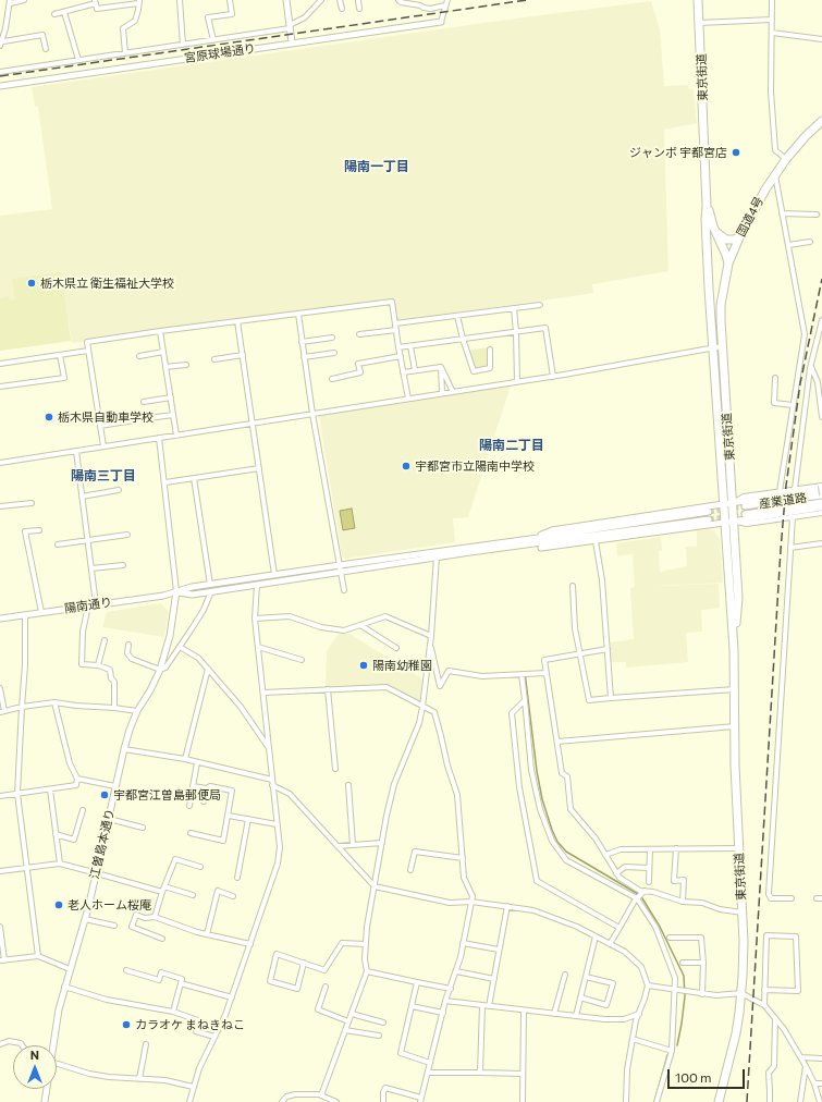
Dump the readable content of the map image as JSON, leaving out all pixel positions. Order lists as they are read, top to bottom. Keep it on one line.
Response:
{"streets":{"highway":["東京街道","国道4号"],"street":["宮原球場通り","産業道路","陽南通り","江曽島本通り"]},"crossings":[["東京街道","国道4号"],["陽南通り","江曽島本通り"]],"districts":["陽南一丁目","陽南二丁目","陽南三丁目"],"places":["ジャンボ 宇都宮店","栃木県立 衛生福祉大学校","栃木県自動車学校","宇都宮市立陽南中学校","陽南幼稚園","宇都宮江曽島郵便局","老人ホーム桜庵","カラオケ まねきねこ"],"scale_bar":"100 m","north":"top"}
